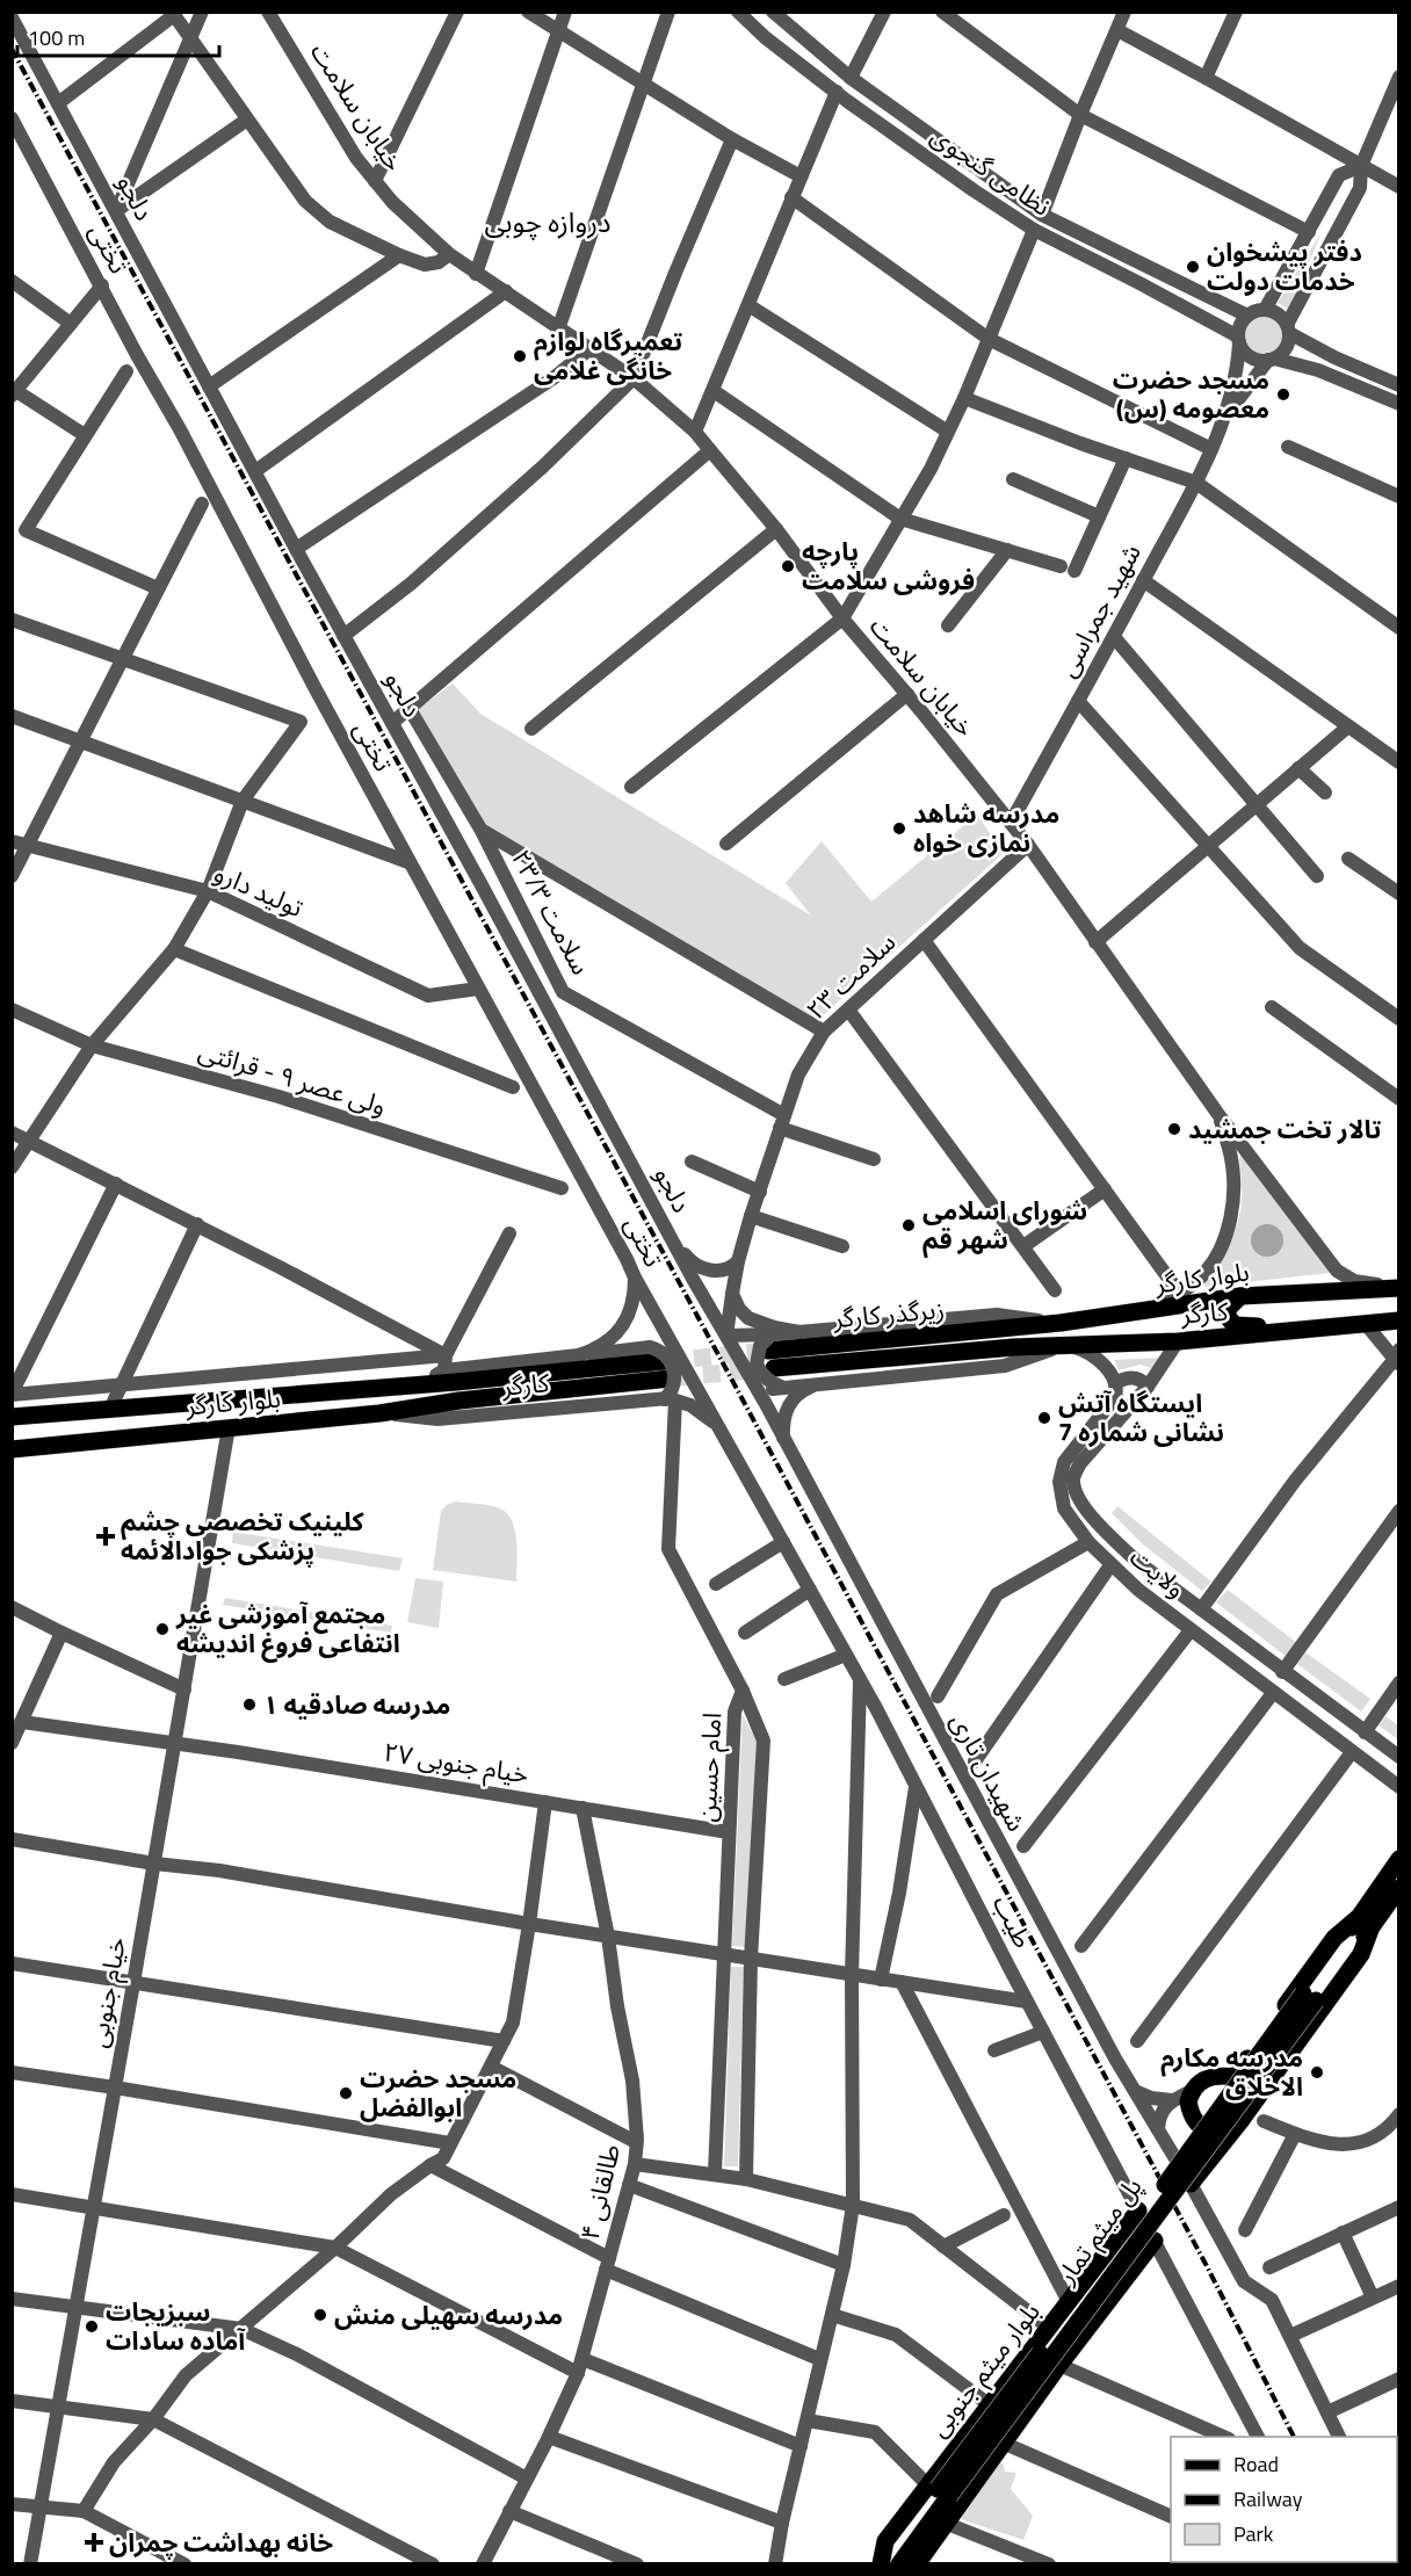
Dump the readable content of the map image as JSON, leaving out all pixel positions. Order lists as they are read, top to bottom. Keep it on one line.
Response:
{"streets":{"main road":["بلوار کارگر","کارگر","زیرگذر کارگر","پل میثم تمار","بلوار میثم جنوبی"],"street":["خیابان سلامت","نظامی گنجوی","دلجو","تختی","شهید جمراسی","تولید دارو","سلامت ۲۳/۳","سلامت ۲۳","ولی عصر ۹ - قرائتی","ولایت","خیام جنوبی ۲۷","امام حسین","شهیدان تاری","طیب","خیام جنوبی","طالقانی ۴"]},"crossings":[["خیابان سلامت","شهید جمراسی"],["خیابان سلامت","سلامت ۲۳"],["خیابان سلامت","بلوار کارگر"],["دلجو","سلامت ۲۳"],["دلجو","شهیدان تاری"],["تختی","تولید دارو"],["تختی","طیب"],["سلامت ۲۳/۳","سلامت ۲۳"],["بلوار کارگر","کارگر"],["بلوار کارگر","زیرگذر کارگر"],["بلوار کارگر","خیام جنوبی"],["کارگر","زیرگذر کارگر"],["خیام جنوبی ۲۷","امام حسین"],["خیام جنوبی ۲۷","خیام جنوبی"],["خیام جنوبی ۲۷","طالقانی ۴"],["طیب","بلوار میثم جنوبی"],["پل میثم تمار","بلوار میثم جنوبی"]],"districts":["دروازه چوبی"],"places":{"other":["دفتر پیشخوان خدمات دولت","تعمیرگاه لوازم خانگی غلامی","مسجد حضرت معصومه (س)","پارچه فروشی سلامت","مدرسه شاهد نمازی خواه","تالار تخت جمشید","شورای اسلامی شهر قم","ایستگاه آتش نشانی شماره 7","مجتمع آموزشی غیر انتفاعی فروغ اندیشه","مدرسه صادقیه ۱","مدرسه مکارم الاخلاق","مسجد حضرت ابوالفضل","مدرسه سهیلی منش","سبزیجات آماده سادات"],"health":["کلینیک تخصصی چشم پزشکی جوادالائمه","خانه بهداشت چمران"]},"legend":["Road","Railway","Park"],"scale_bar":"100 m"}
